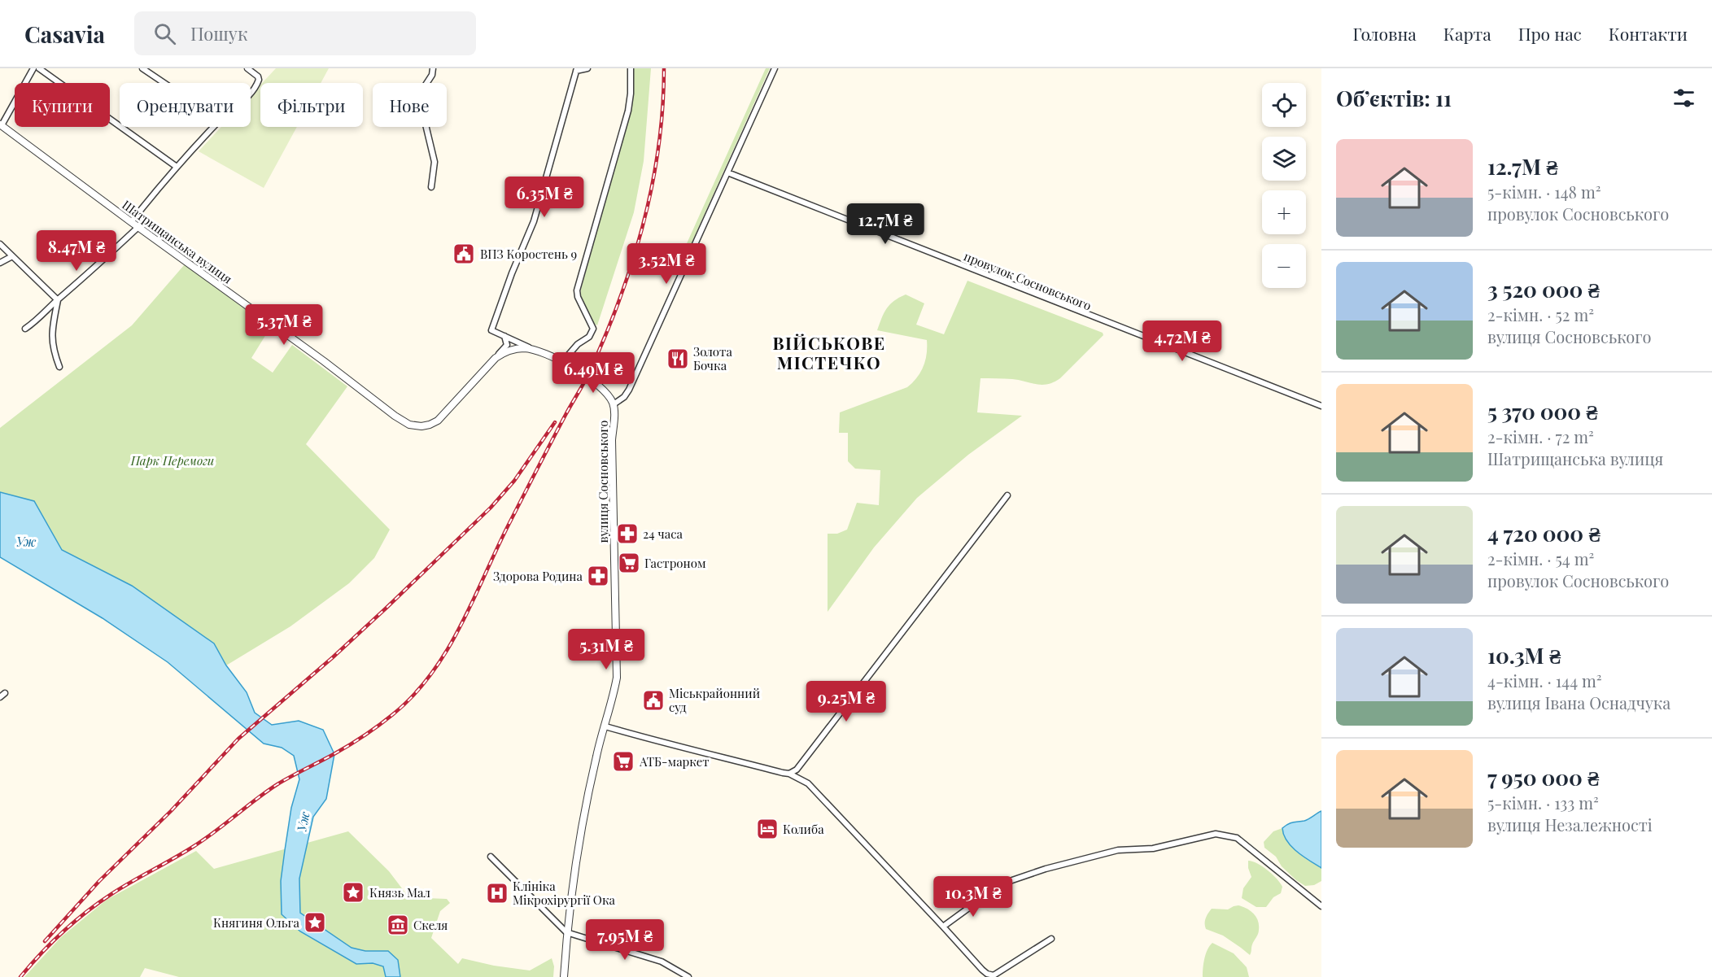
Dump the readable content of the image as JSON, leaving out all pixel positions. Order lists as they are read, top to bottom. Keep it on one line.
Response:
{"streets":{"street":["Шатрищанська вулиця","провулок Сосновського","вулиця Сосновського"]},"crossings":[["Шатрищанська вулиця","вулиця Сосновського"],["провулок Сосновського","вулиця Сосновського"]],"districts":["ВІЙСЬКОВЕ МІСТЕЧКО"],"water":["Уж"],"parks":["Парк Перемоги"],"places":{"public building":["ВПЗ Коростень 9","Міськрайонний суд"],"restaurant":["Золота Бочка"],"pharmacy":["24 часа","Здорова Родина"],"supermarket":["Гастроном","АТБ-маркет"],"hotel":["Колиба"],"place":["Князь Мал","Княгиня Ольга"],"hospital":["Клініка Мікрохірургії Ока"],"museum":["Скеля"]},"page":{"header":"Casavia","search":"Пошук","nav":["Головна","Карта","Про нас","Контакти"],"heading":"Об’єктів: 11","map_buttons":["+","−"],"chip":["Купити","Орендувати","Фільтри","Нове"],"list":[{"name":"12.7M ₴","note":"5-кімн. · 148 m² · провулок Сосновського"},{"name":"3 520 000 ₴","note":"2-кімн. · 52 m² · вулиця Сосновського"},{"name":"5 370 000 ₴","note":"2-кімн. · 72 m² · Шатрищанська вулиця"},{"name":"4 720 000 ₴","note":"2-кімн. · 54 m² · провулок Сосновського"},{"name":"10.3M ₴","note":"4-кімн. · 144 m² · вулиця Івана Оснадчука"},{"name":"7 950 000 ₴","note":"5-кімн. · 133 m² · вулиця Незалежності"}],"price":["6.35M ₴","12.7M ₴","8.47M ₴","3.52M ₴","5.37M ₴","4.72M ₴","6.49M ₴","5.31M ₴","9.25M ₴","10.3M ₴","7.95M ₴"]}}
